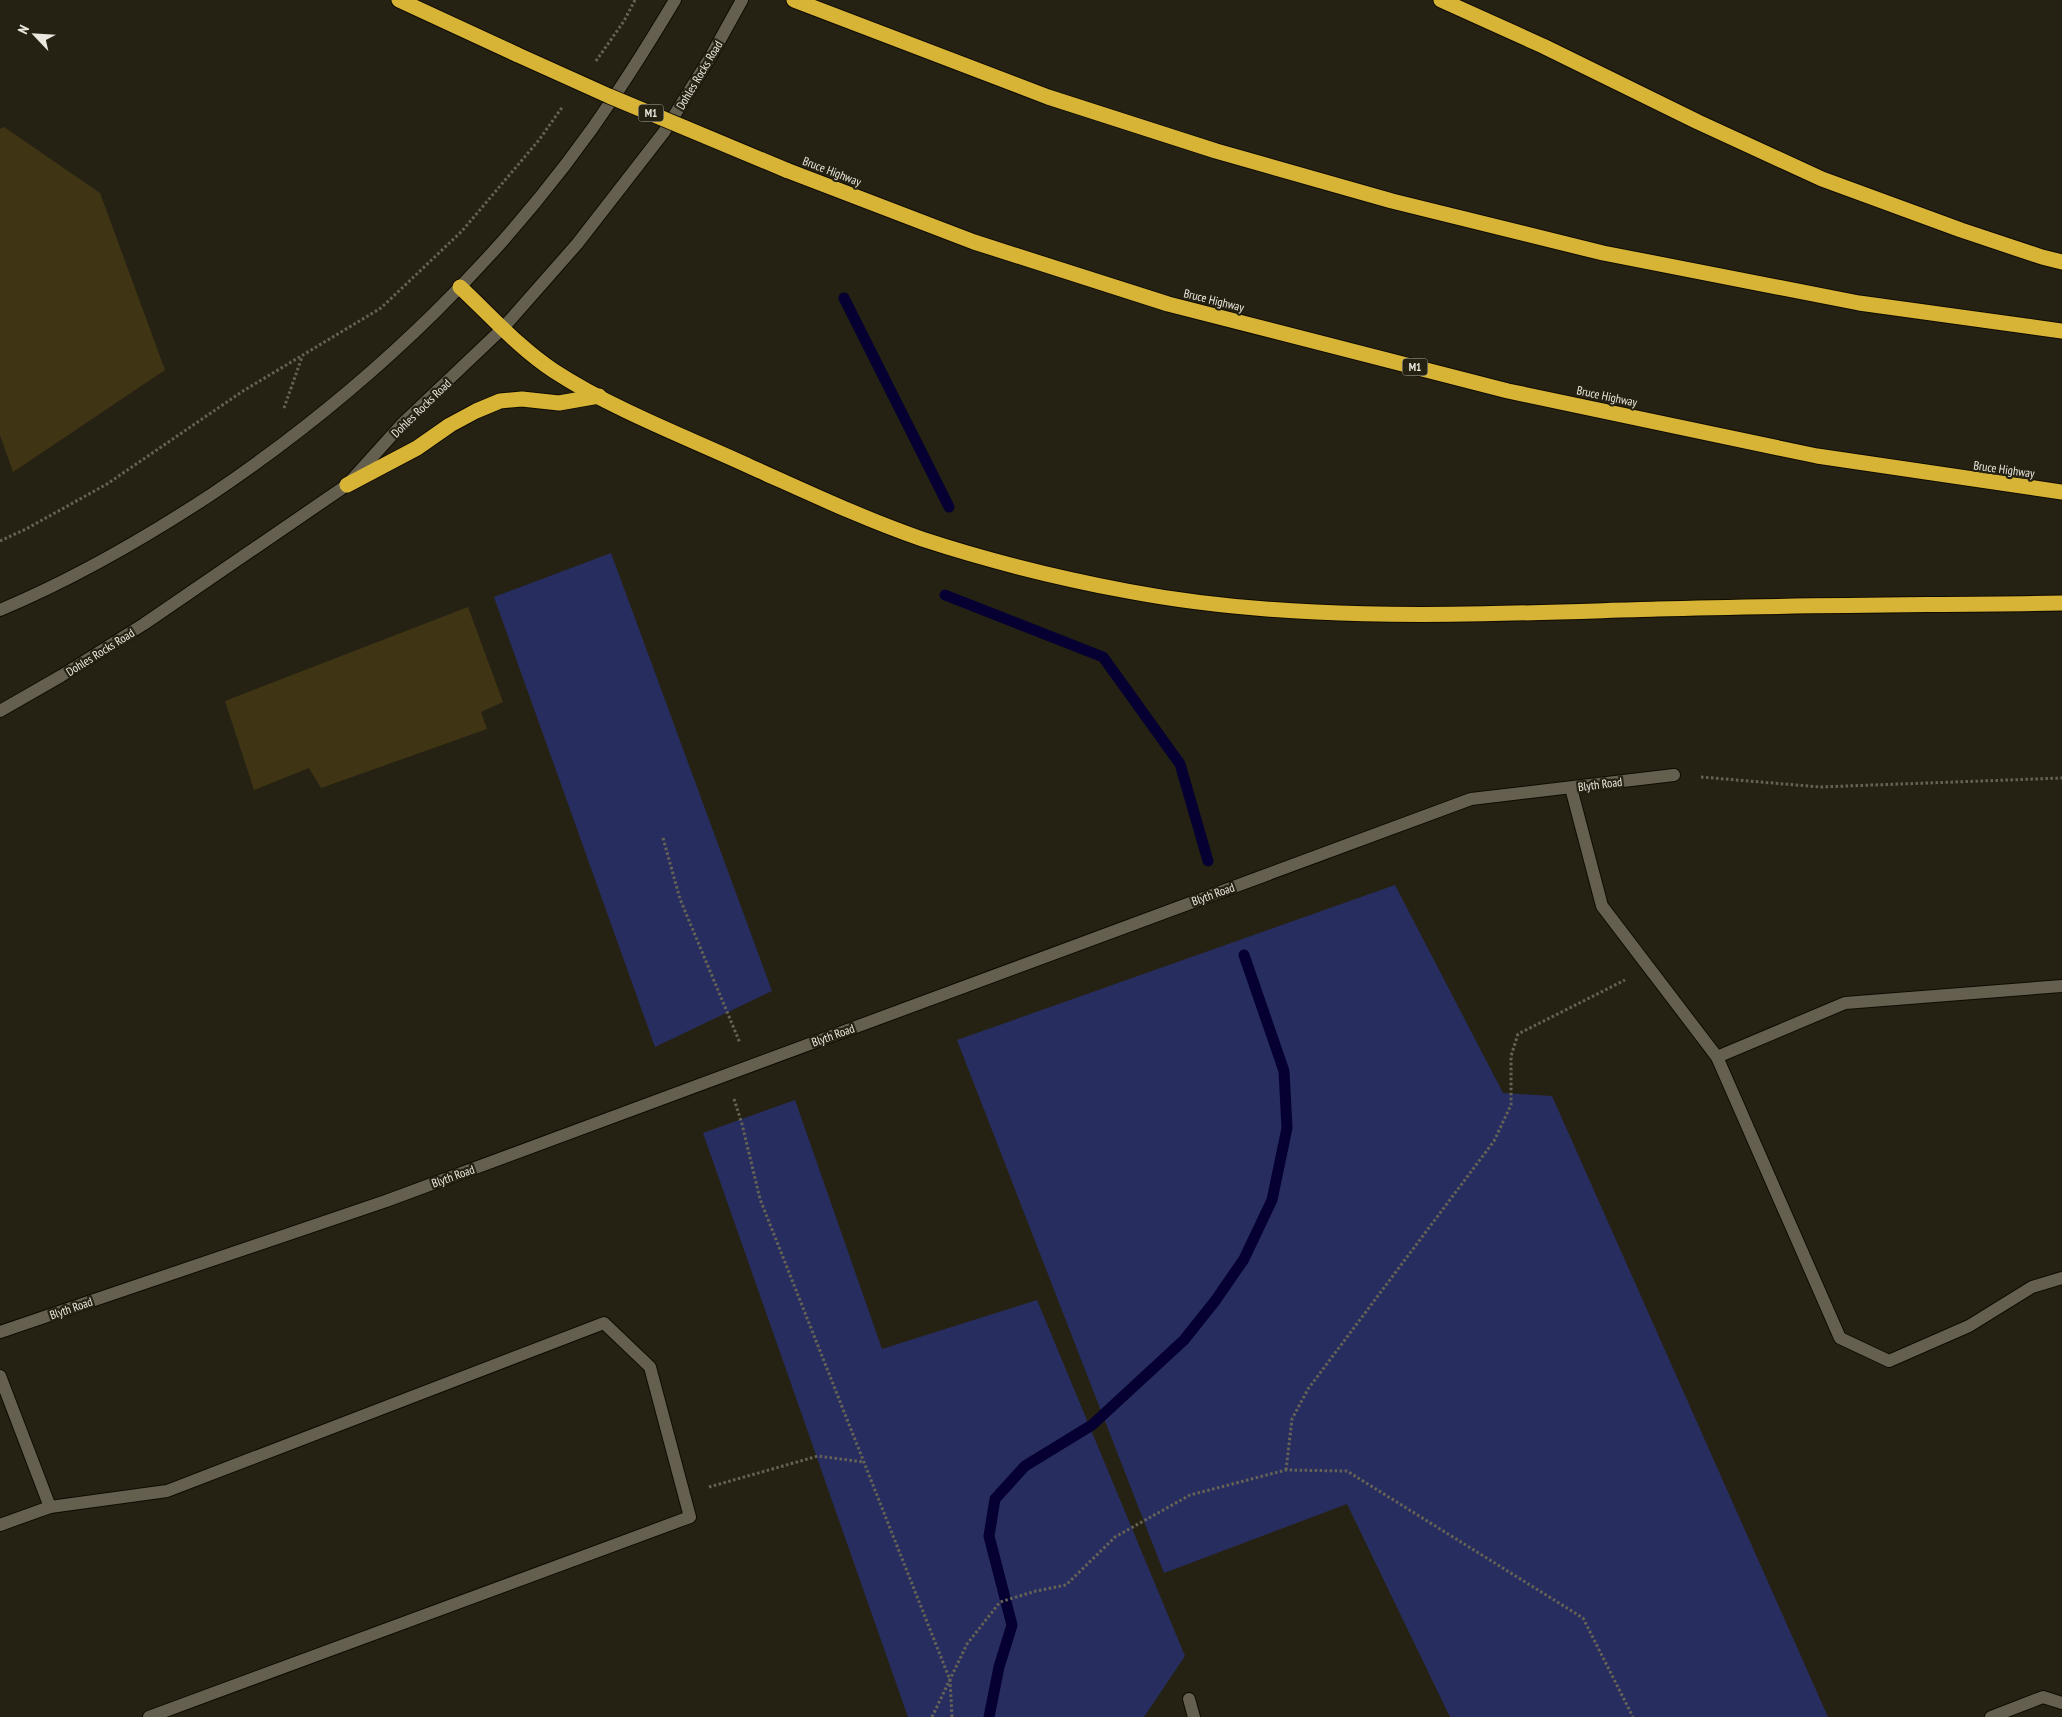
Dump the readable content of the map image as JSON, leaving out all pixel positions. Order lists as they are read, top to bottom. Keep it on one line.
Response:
{"streets":{"highway":["M1","Bruce Highway"],"main road":["Dohles Rocks Road","Blyth Road"]},"north":"top left"}
